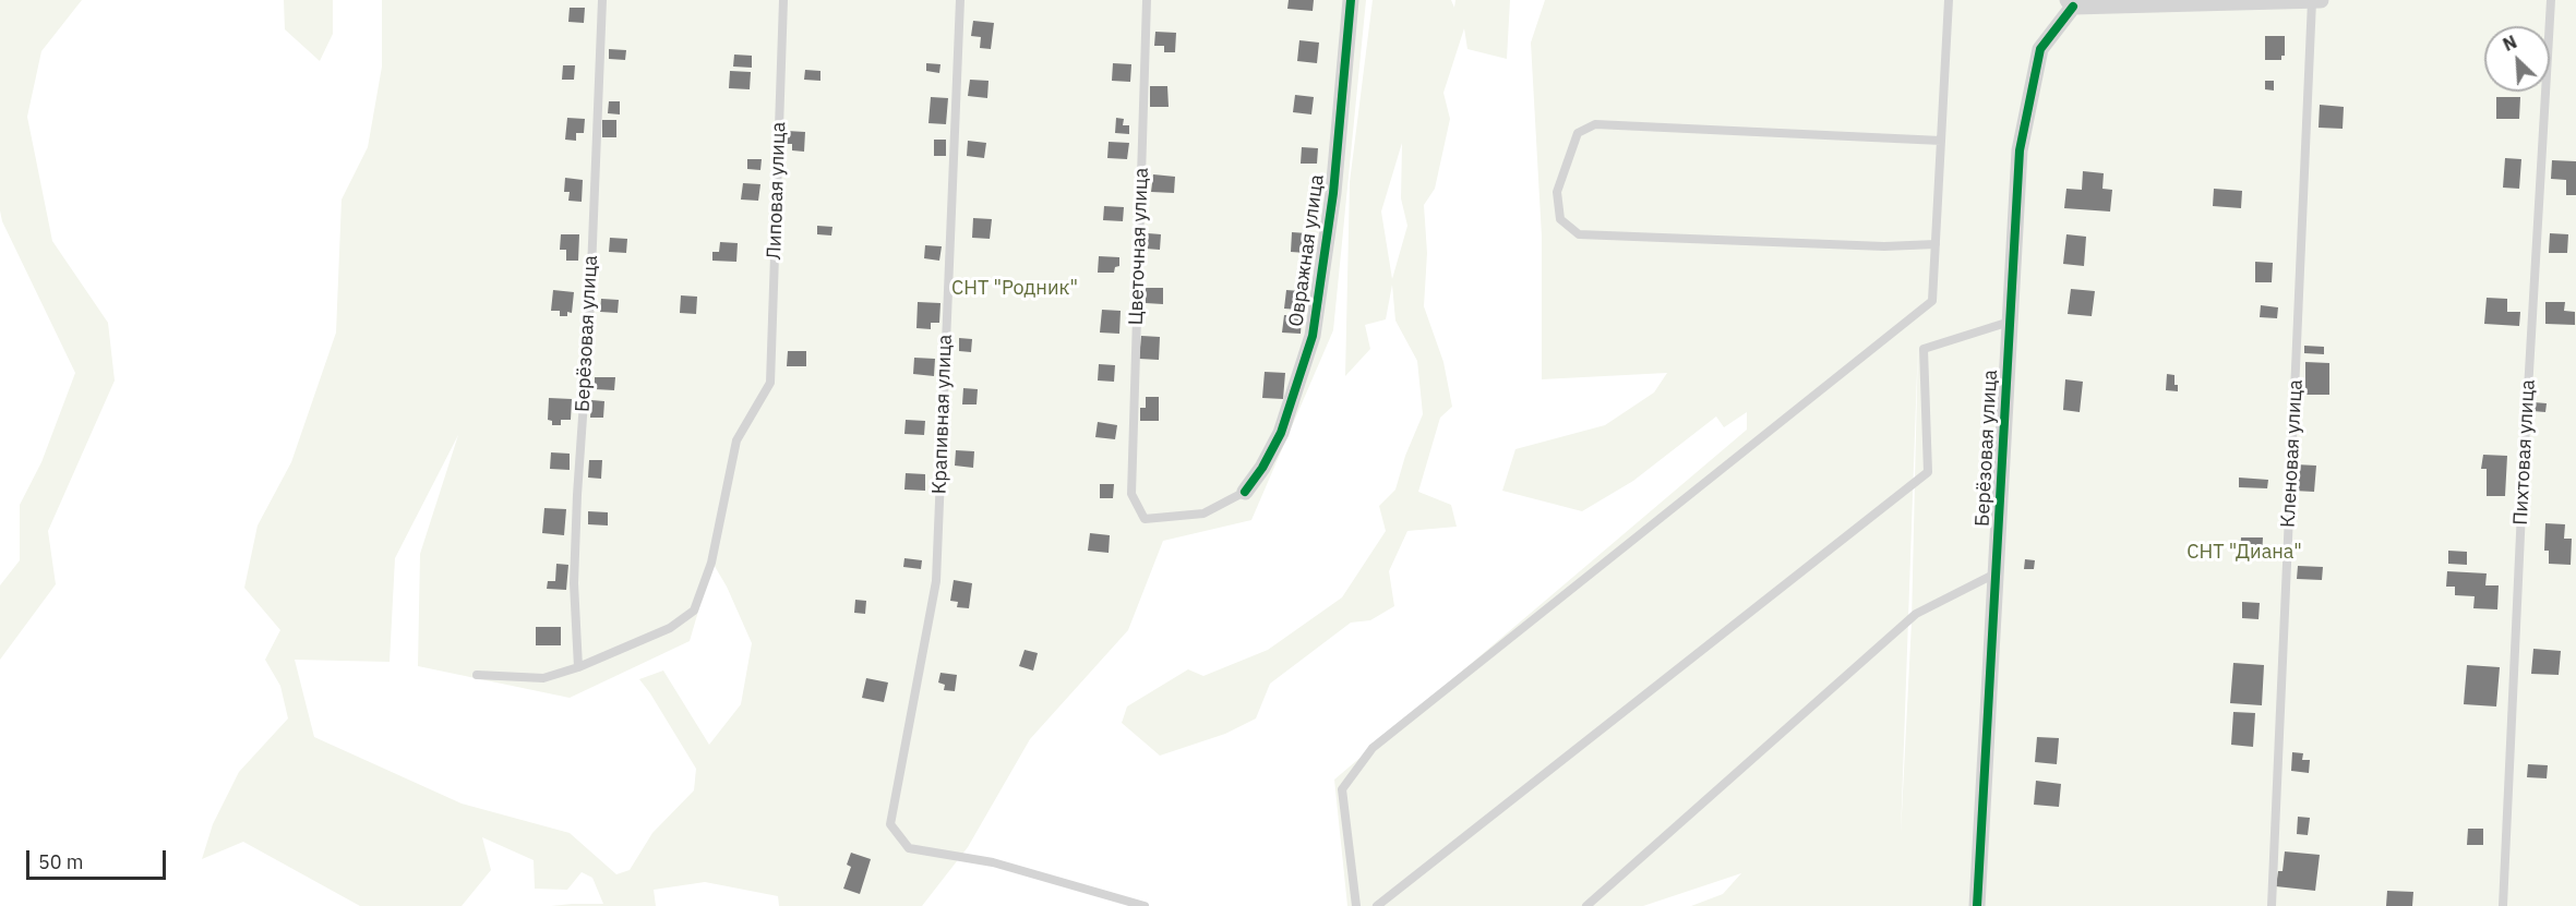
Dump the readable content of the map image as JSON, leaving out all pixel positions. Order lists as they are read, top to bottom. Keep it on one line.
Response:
{"streets":{"street":["Овражная улица","Берёзовая улица"],"lane":["Липовая улица","Цветочная улица","Крапивная улица","Пихтовая улица","Кленовая улица"]},"crossings":[["Липовая улица","Берёзовая улица"],["Цветочная улица","Овражная улица"]],"parks":["СНТ \"Родник\"","СНТ \"Диана\""],"scale_bar":"50 m","north":"top left"}
